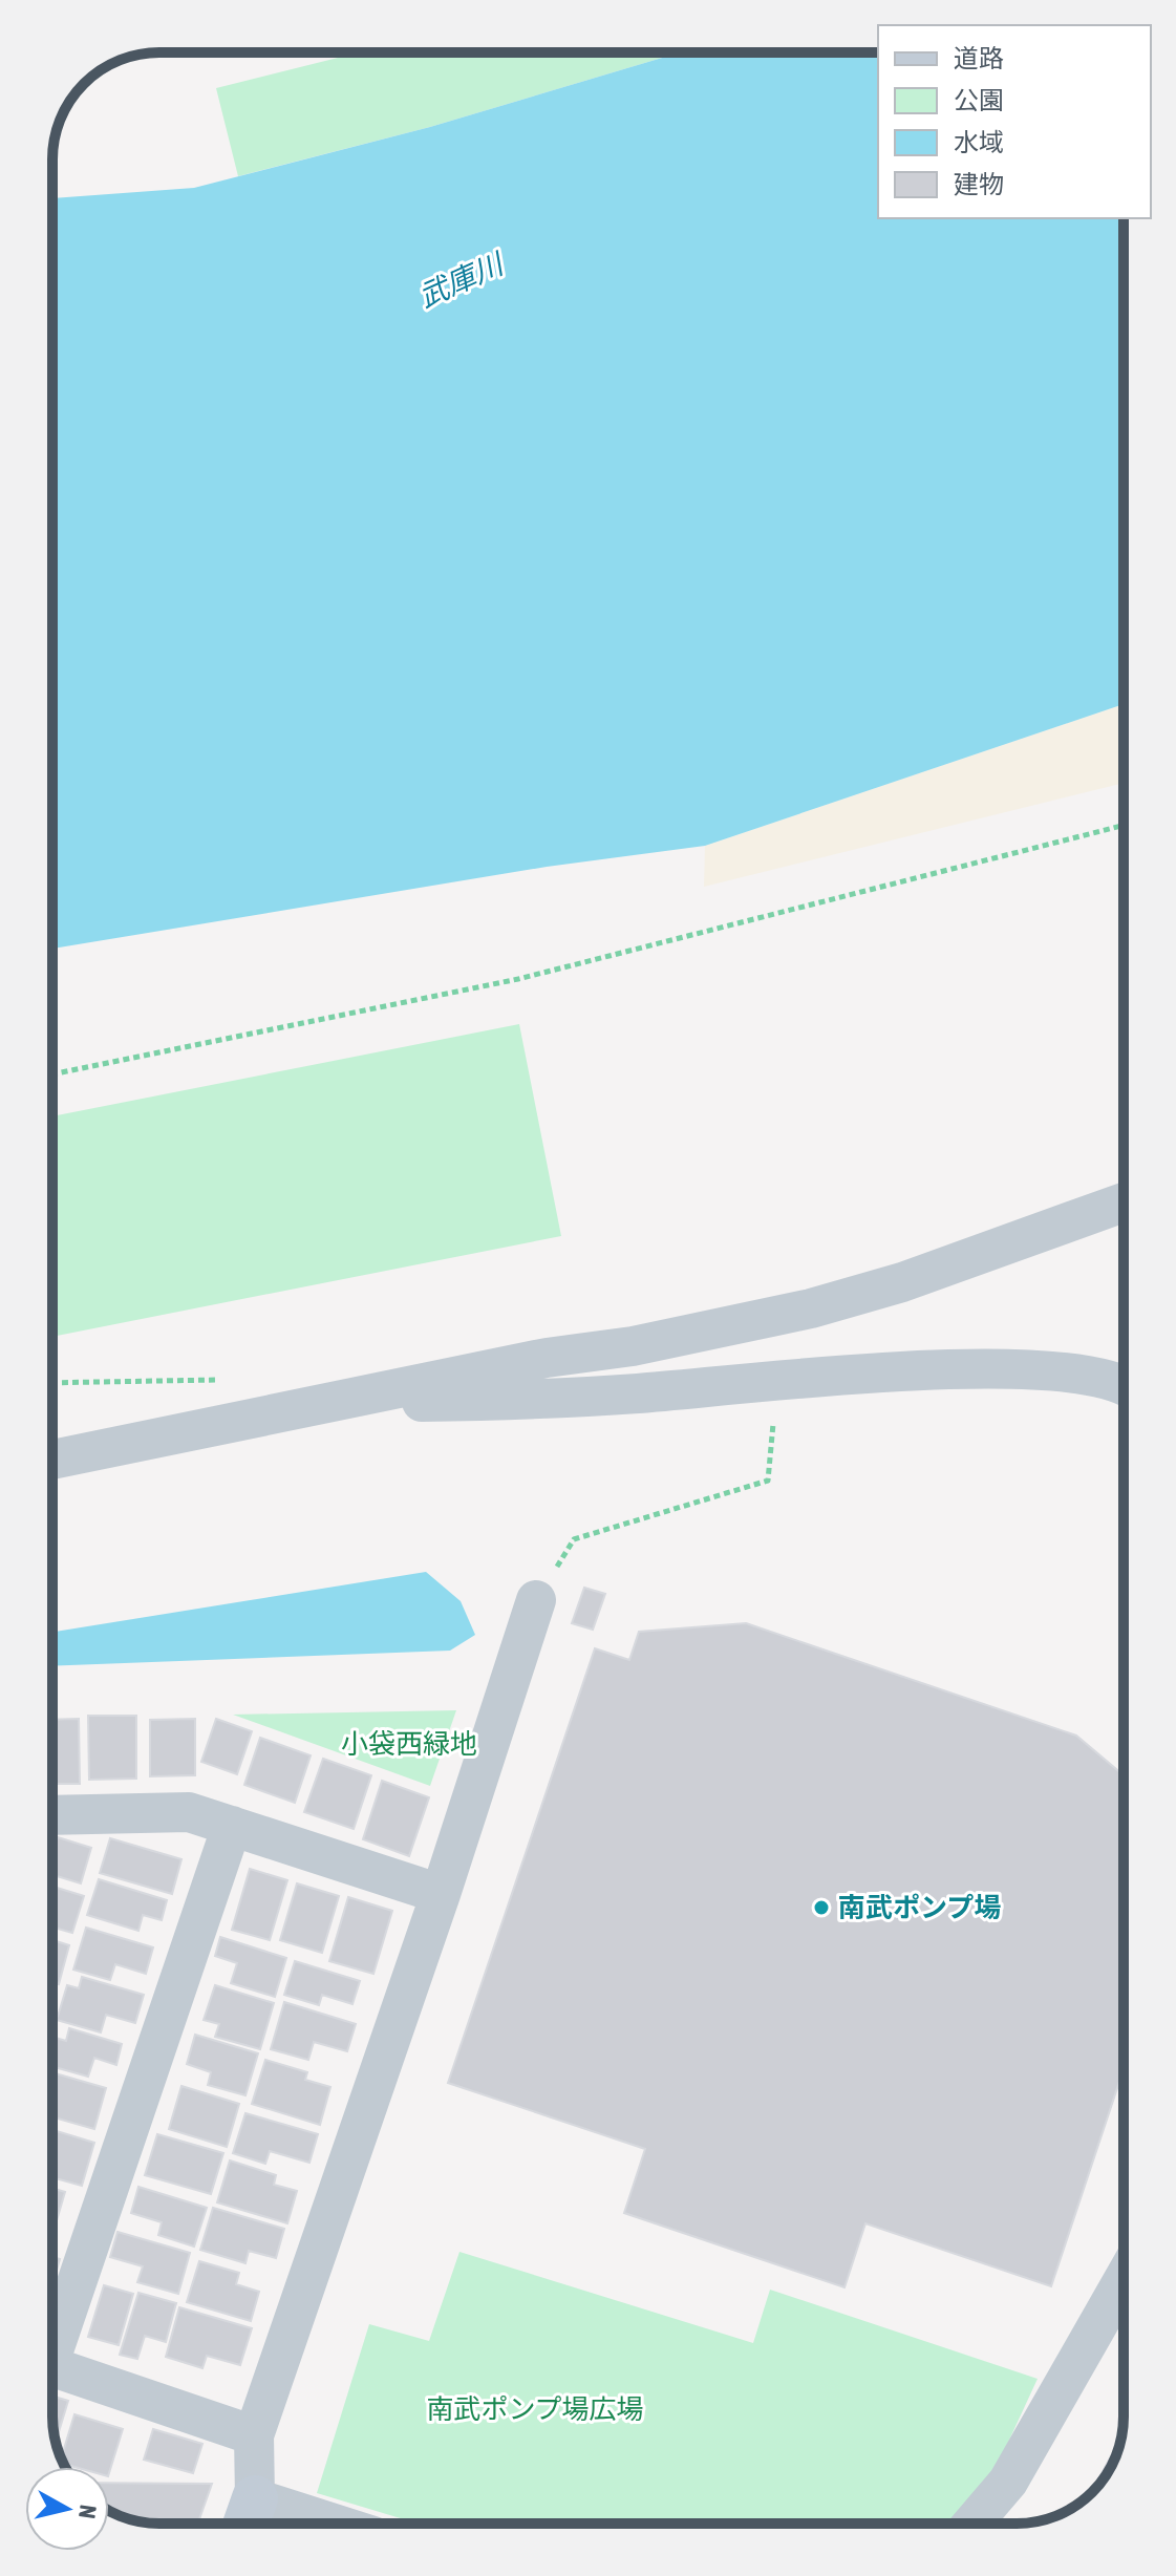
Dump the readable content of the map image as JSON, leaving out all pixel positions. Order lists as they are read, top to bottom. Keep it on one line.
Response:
{"water":["武庫川"],"parks":["小袋西緑地","南武ポンプ場広場"],"places":["南武ポンプ場"],"legend":["道路","公園","水域","建物"],"north":"right"}
